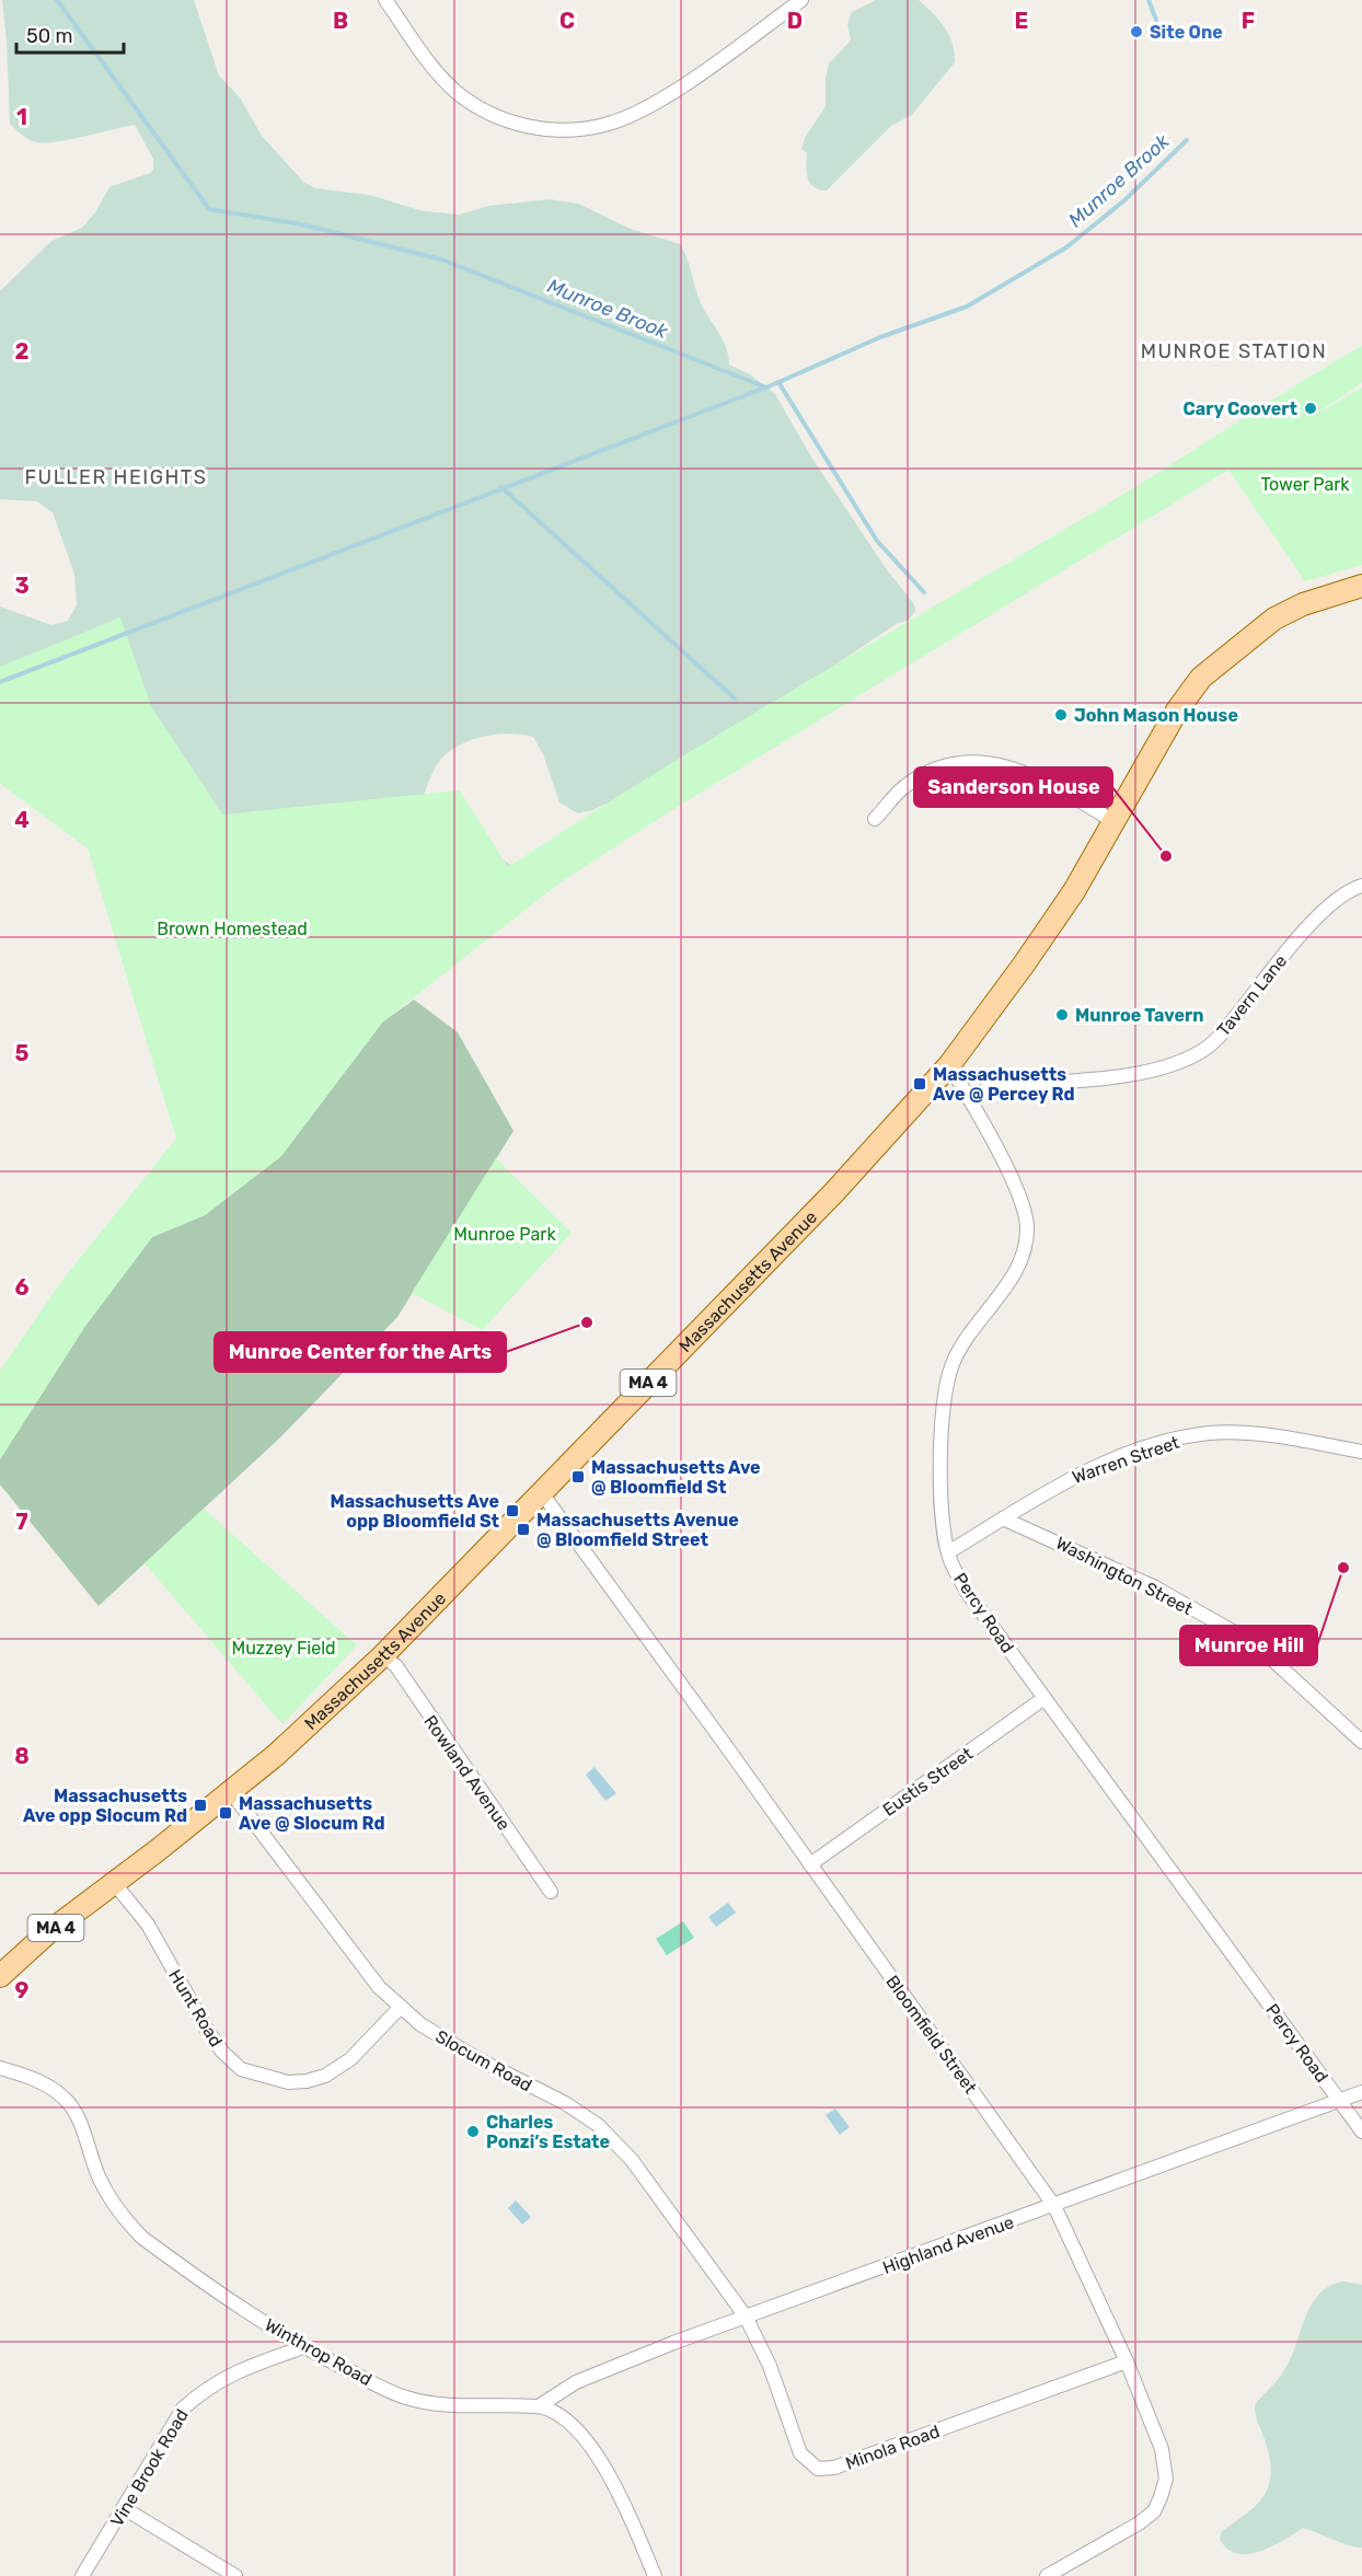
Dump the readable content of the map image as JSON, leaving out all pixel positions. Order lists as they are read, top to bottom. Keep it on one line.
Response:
{"streets":{"main road":["Massachusetts Avenue","MA 4"],"street":["Tavern Lane","Warren Street","Washington Street","Percy Road","Rowland Avenue","Eustis Street","Hunt Road","Bloomfield Street","Slocum Road","Highland Avenue","Winthrop Road","Minola Road","Vine Brook Road"]},"crossings":[["Tavern Lane","Percy Road"],["Massachusetts Avenue","Percy Road"],["Massachusetts Avenue","Rowland Avenue"],["Massachusetts Avenue","Hunt Road"],["Massachusetts Avenue","Bloomfield Street"],["Massachusetts Avenue","Slocum Road"],["Warren Street","Washington Street"],["Warren Street","Percy Road"],["Percy Road","Eustis Street"],["Percy Road","Highland Avenue"],["Eustis Street","Bloomfield Street"],["Hunt Road","Slocum Road"],["Bloomfield Street","Highland Avenue"],["Bloomfield Street","Minola Road"],["Slocum Road","Highland Avenue"],["Slocum Road","Minola Road"],["Highland Avenue","Winthrop Road"],["Highland Avenue","Minola Road"],["Winthrop Road","Vine Brook Road"]],"districts":["MUNROE STATION","FULLER HEIGHTS"],"water":["Munroe Brook"],"parks":["Tower Park","Brown Homestead","Munroe Park","Muzzey Field"],"places":{"other":["Site One","Cary Coovert","John Mason House","Sanderson House","Munroe Tavern","Munroe Center for the Arts","Munroe Hill","Charles Ponzi’s Estate"],"transit":["Massachusetts Ave @ Percey Rd","Massachusetts Ave @ Bloomfield St","Massachusetts Ave opp Bloomfield St","Massachusetts Avenue @ Bloomfield Street","Massachusetts Ave opp Slocum Rd","Massachusetts Ave @ Slocum Rd"]},"scale_bar":"50 m","grid":{"columns":["B","C","D","E","F"],"rows":["1","2","3","4","5","6","7","8","9"]}}
